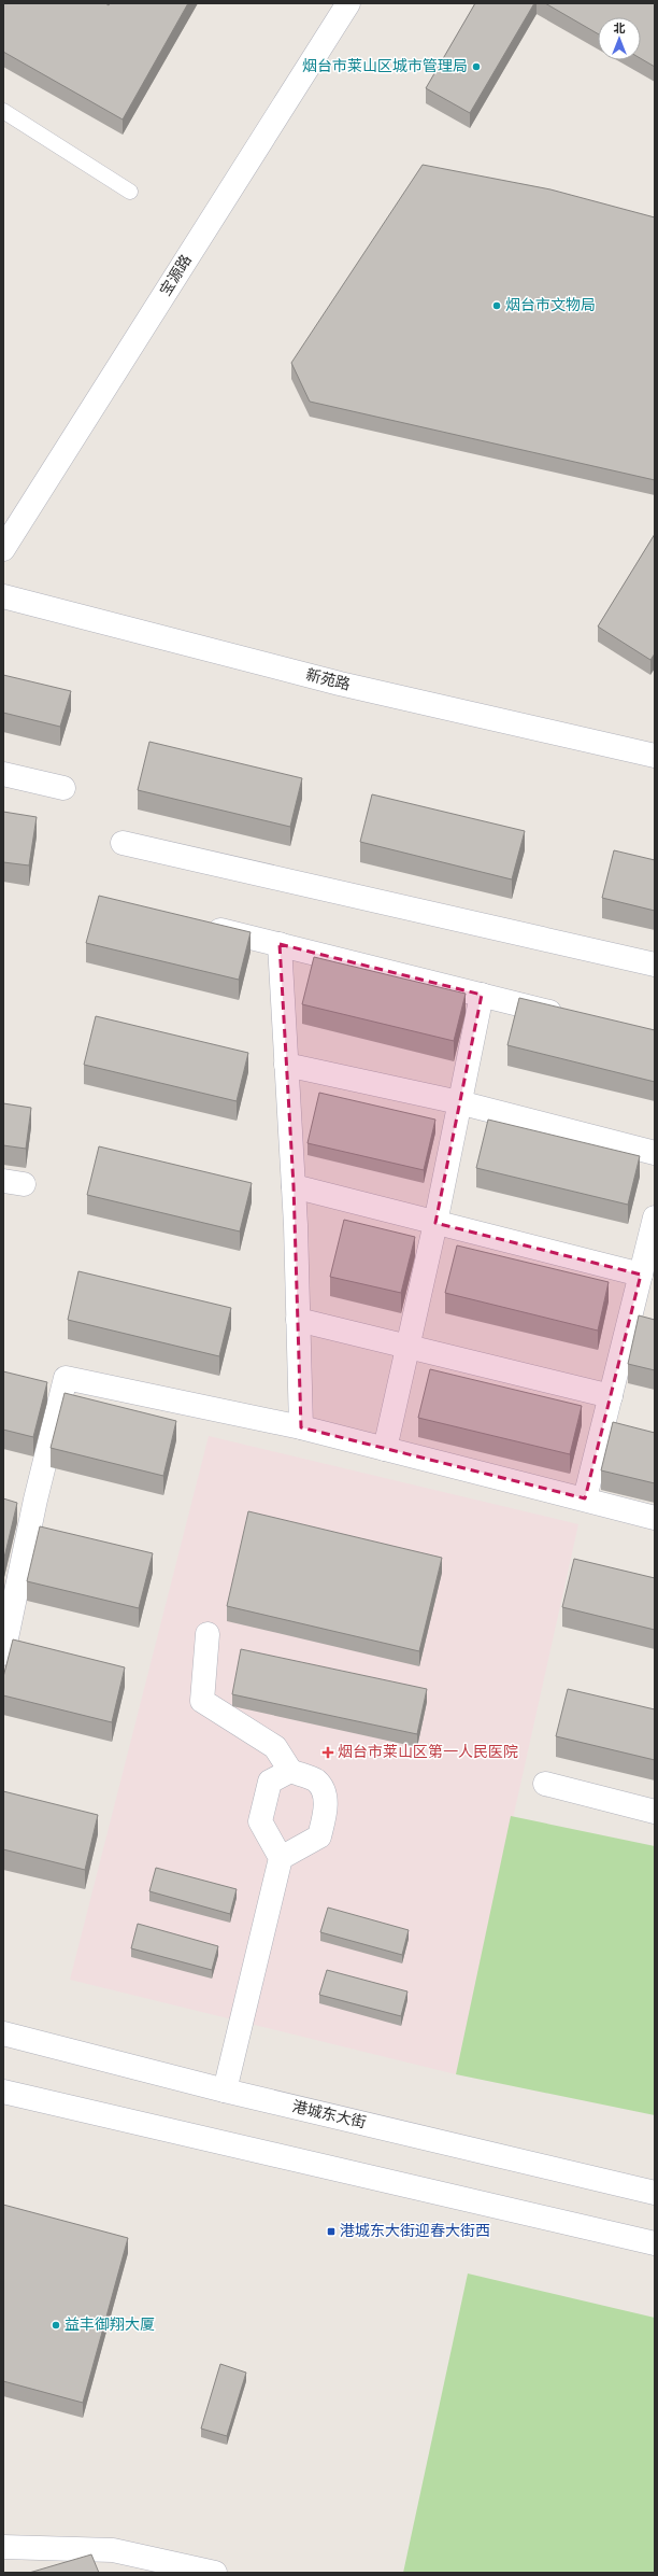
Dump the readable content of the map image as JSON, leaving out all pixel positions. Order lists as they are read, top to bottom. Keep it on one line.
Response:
{"streets":{"street":["宝源路","新苑路","港城东大街"]},"places":{"other":["烟台市莱山区城市管理局","烟台市文物局","益丰御翔大厦"],"health":["烟台市莱山区第一人民医院"],"transit":["港城东大街迎春大街西"]},"north":"top"}
